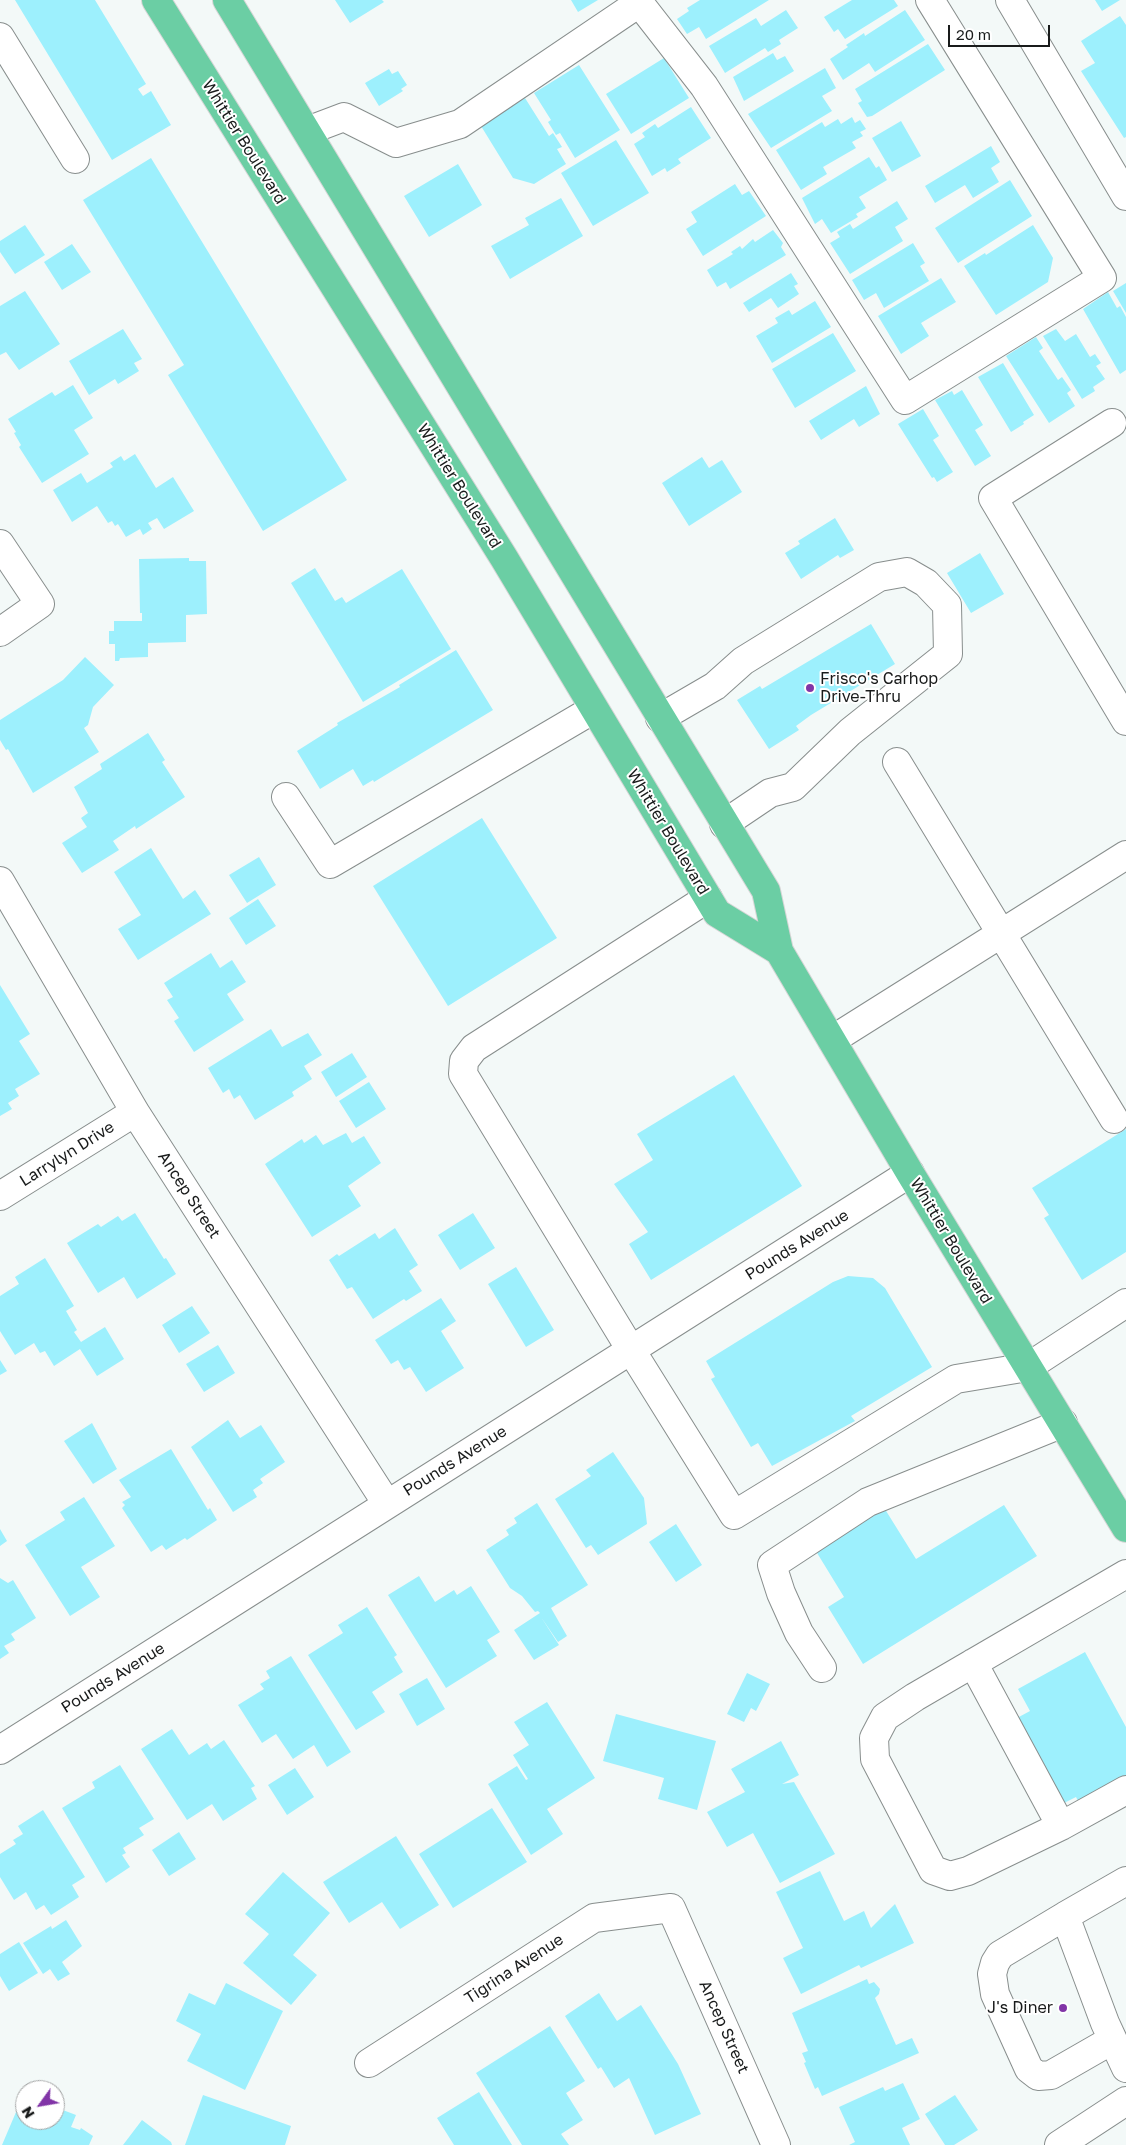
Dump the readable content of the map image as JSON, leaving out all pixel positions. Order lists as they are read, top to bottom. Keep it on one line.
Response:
{"streets":{"main road":["Whittier Boulevard"],"street":["Larrylyn Drive","Ancep Street","Pounds Avenue","Tigrina Avenue"]},"crossings":[["Whittier Boulevard","Pounds Avenue"],["Larrylyn Drive","Ancep Street"],["Ancep Street","Pounds Avenue"],["Ancep Street","Tigrina Avenue"]],"places":["Frisco's Carhop Drive-Thru","J's Diner"],"scale_bar":"20 m","north":"bottom left"}
